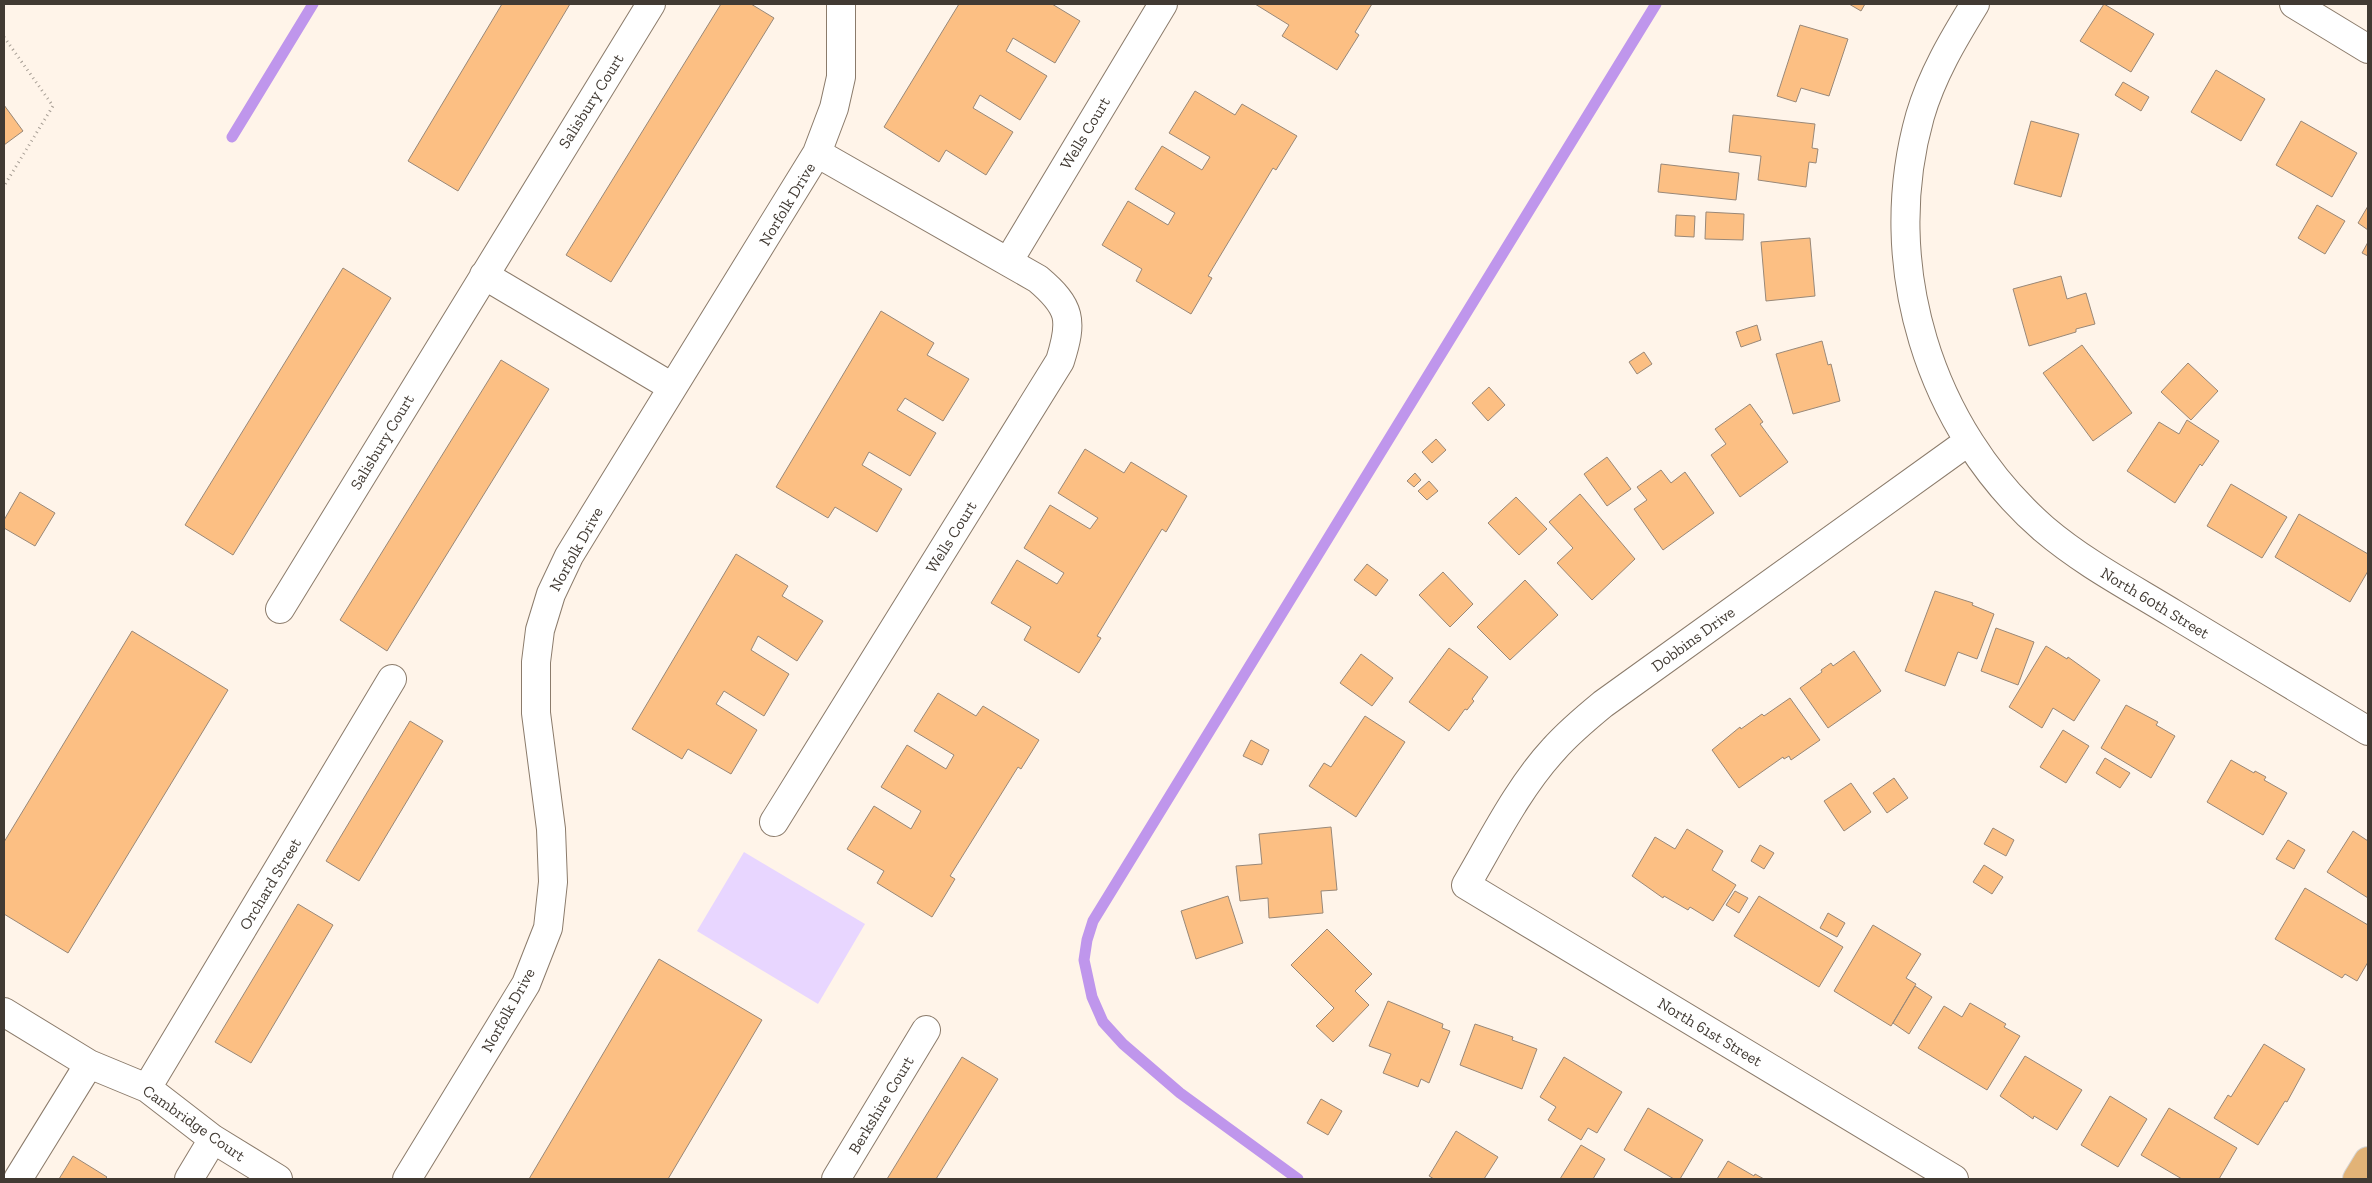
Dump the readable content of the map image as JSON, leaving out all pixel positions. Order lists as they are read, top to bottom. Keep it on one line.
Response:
{"streets":{"street":["Salisbury Court","Wells Court","Norfolk Drive","North 60th Street","Dobbins Drive","Orchard Street","North 61st Street","Berkshire Court","Cambridge Court"]},"crossings":[["Wells Court","Norfolk Drive"],["North 60th Street","Dobbins Drive"],["Dobbins Drive","North 61st Street"],["Orchard Street","Cambridge Court"]]}
